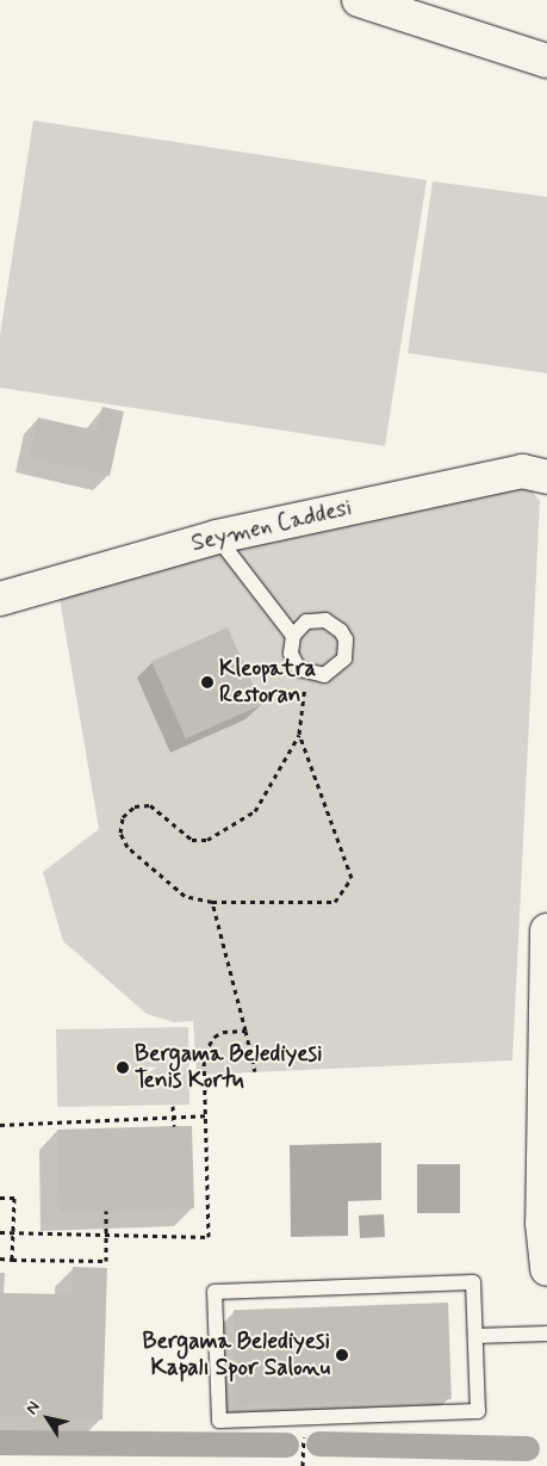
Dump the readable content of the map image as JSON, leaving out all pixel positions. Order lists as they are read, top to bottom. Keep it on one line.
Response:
{"streets":{"main road":["Seymen Caddesi"]},"places":["Kleopatra Restoran","Bergama Belediyesi Tenis Kortu","Bergama Belediyesi Kapalı Spor Salonu"],"north":"top left"}
